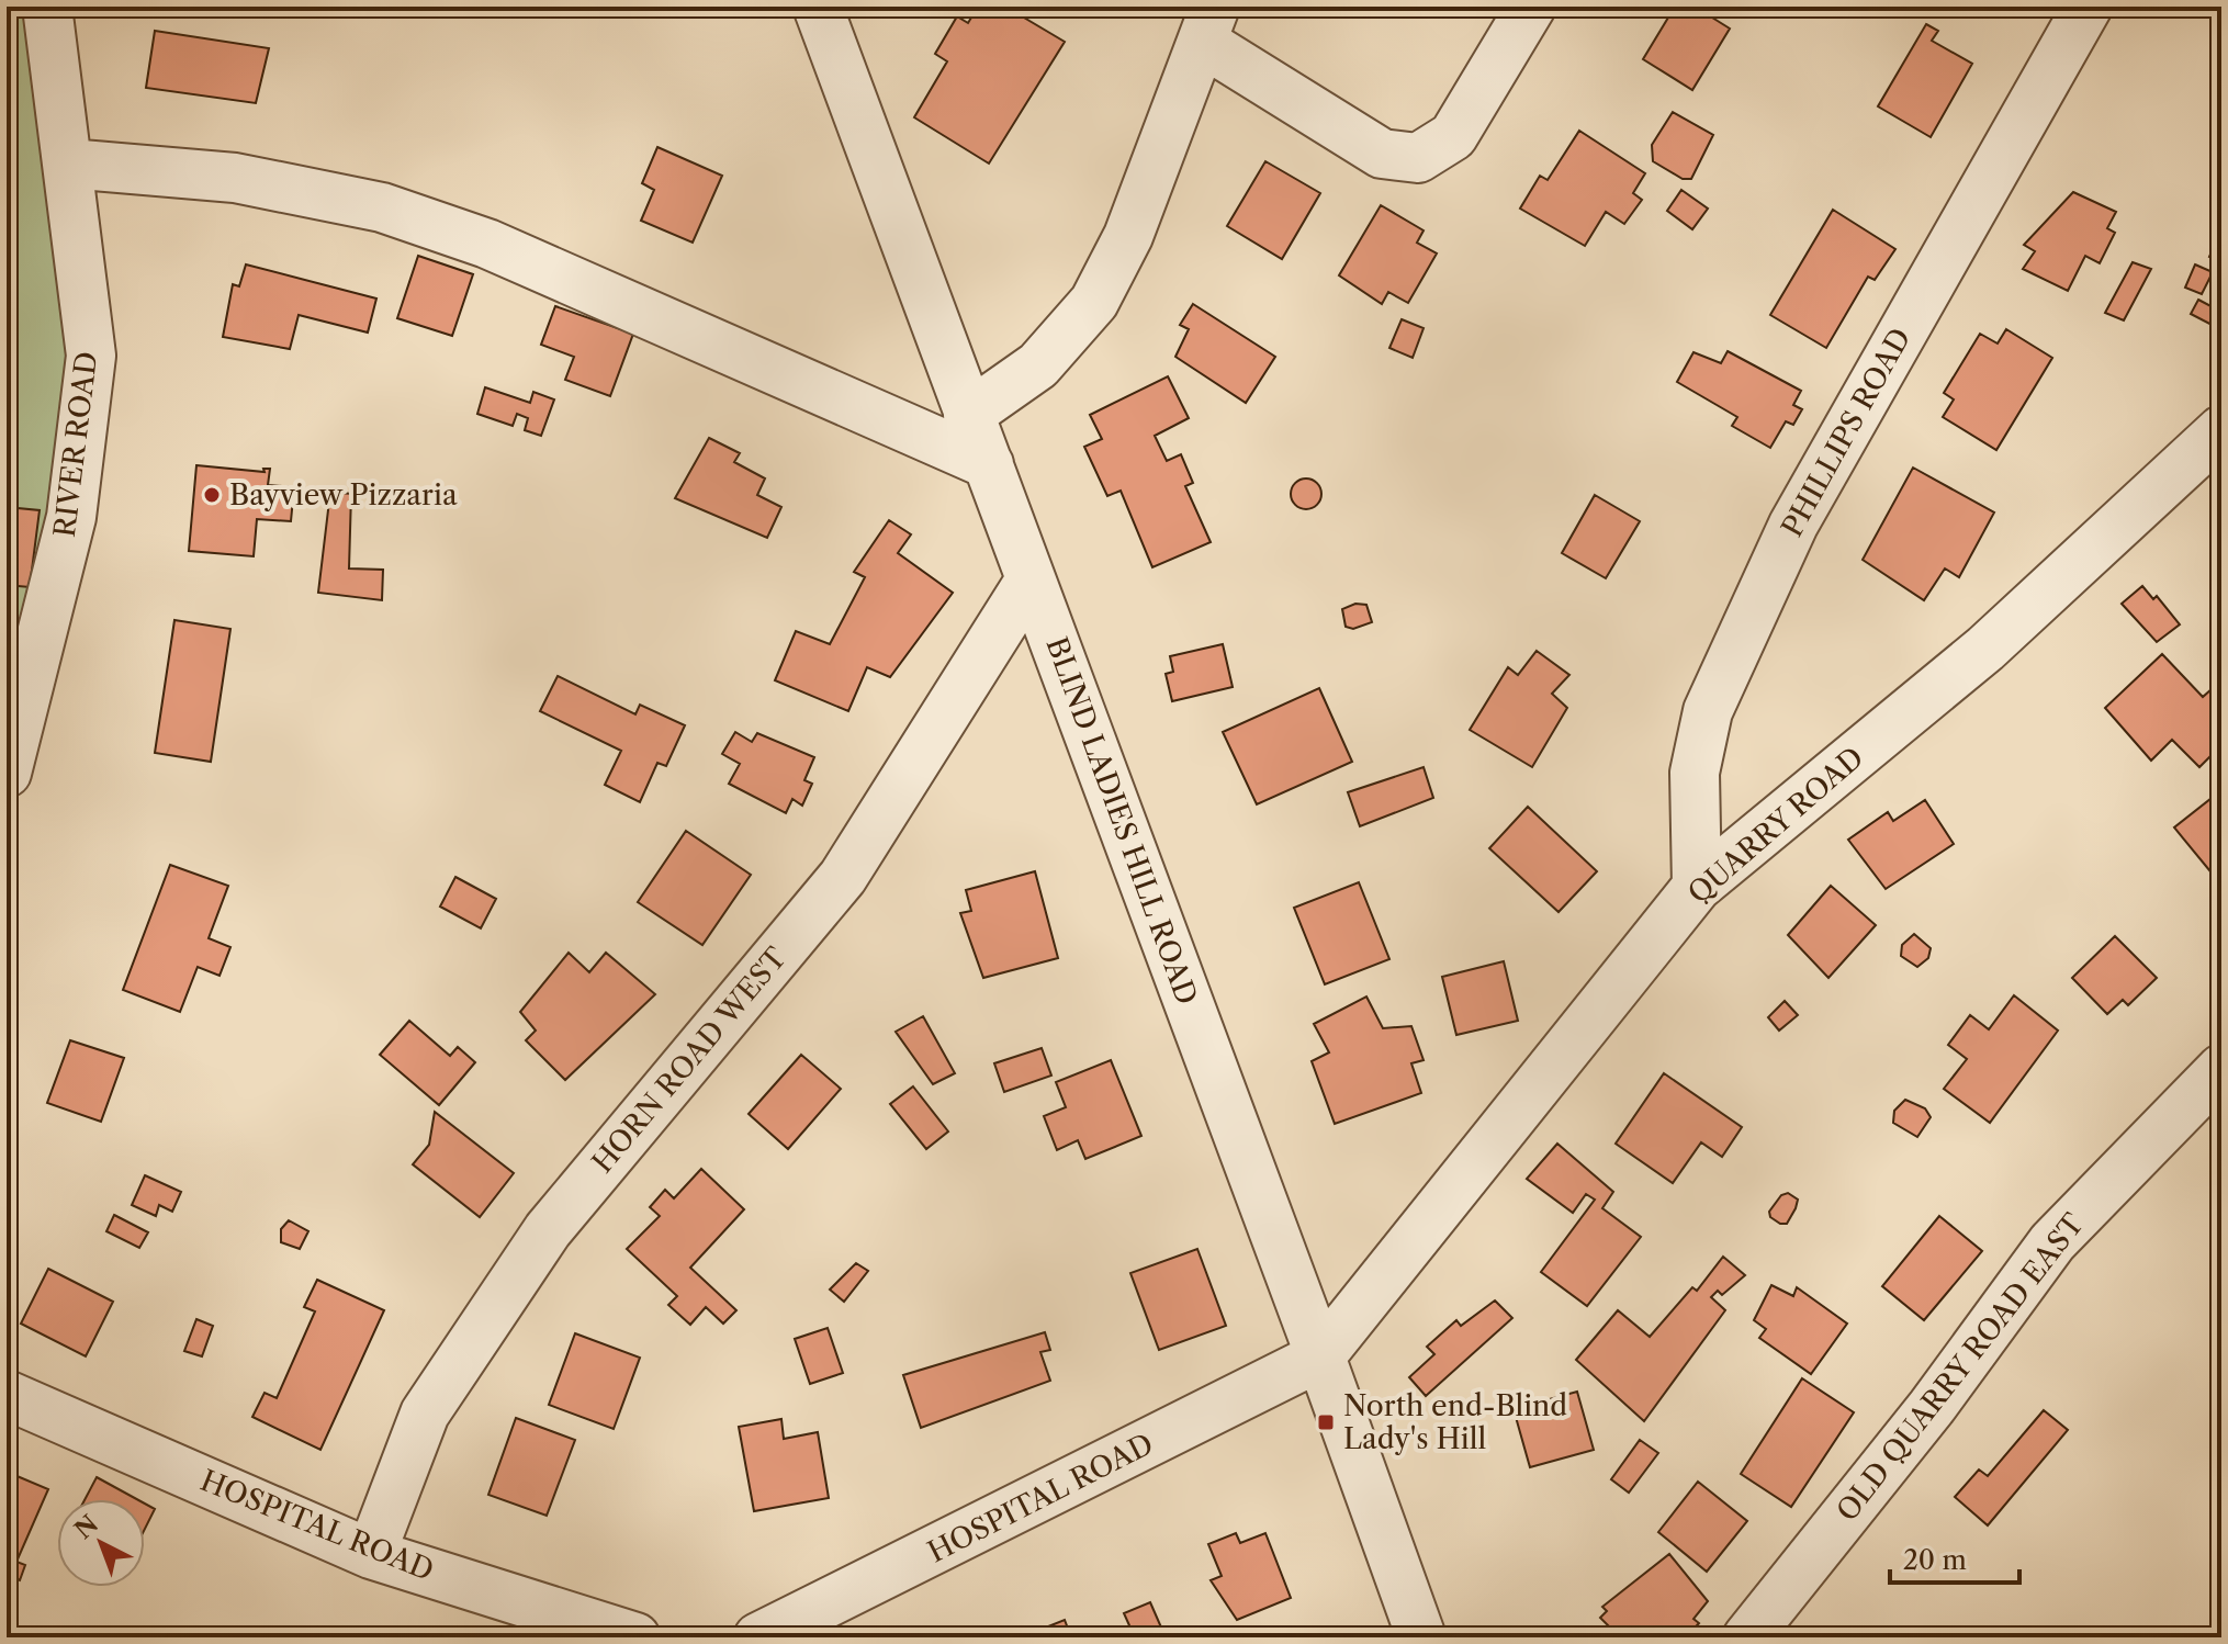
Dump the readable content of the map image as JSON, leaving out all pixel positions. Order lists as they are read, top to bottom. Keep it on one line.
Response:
{"streets":{"street":["PHILLIPS ROAD","RIVER ROAD","BLIND LADIES HILL ROAD","QUARRY ROAD","HORN ROAD WEST","OLD QUARRY ROAD EAST","HOSPITAL ROAD"]},"crossings":[["PHILLIPS ROAD","QUARRY ROAD"],["BLIND LADIES HILL ROAD","QUARRY ROAD"],["BLIND LADIES HILL ROAD","HORN ROAD WEST"],["BLIND LADIES HILL ROAD","HOSPITAL ROAD"],["QUARRY ROAD","HOSPITAL ROAD"],["HORN ROAD WEST","HOSPITAL ROAD"]],"places":{"other":["Bayview Pizzaria"],"transit":["North end-Blind Lady's Hill"]},"scale_bar":"20 m","north":"top left"}
